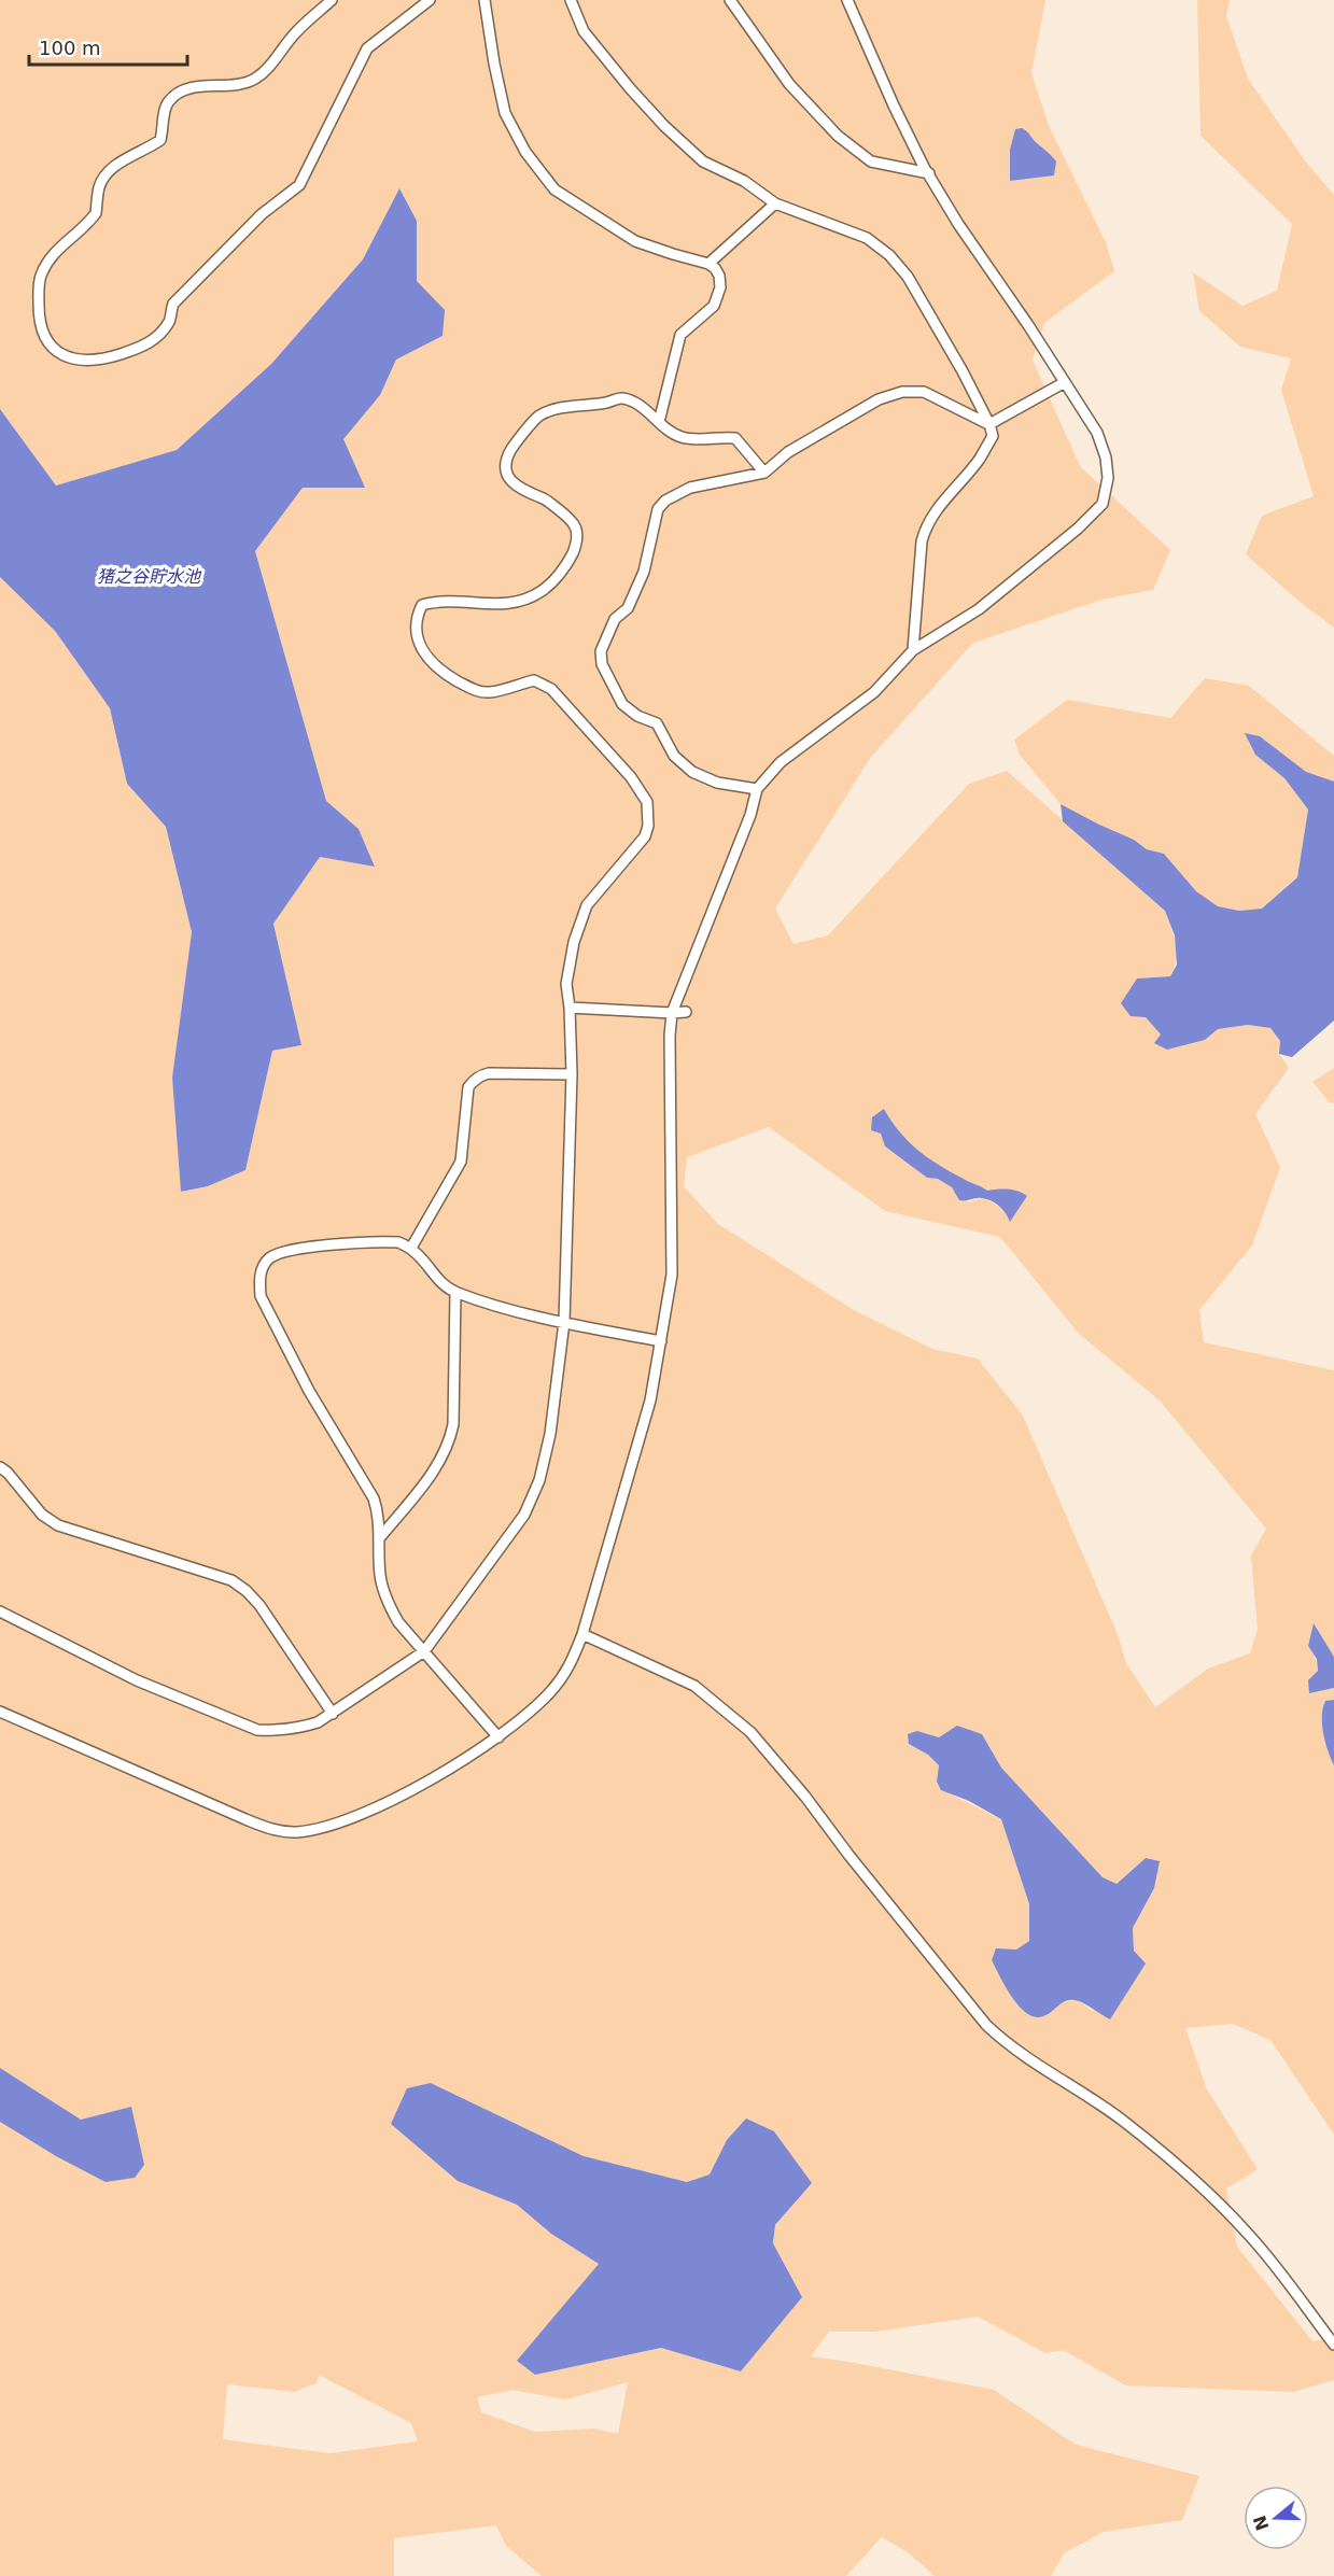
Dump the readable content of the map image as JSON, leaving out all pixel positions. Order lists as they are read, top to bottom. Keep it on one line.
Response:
{"water":["猪之谷貯水池"],"scale_bar":"100 m","north":"left"}
